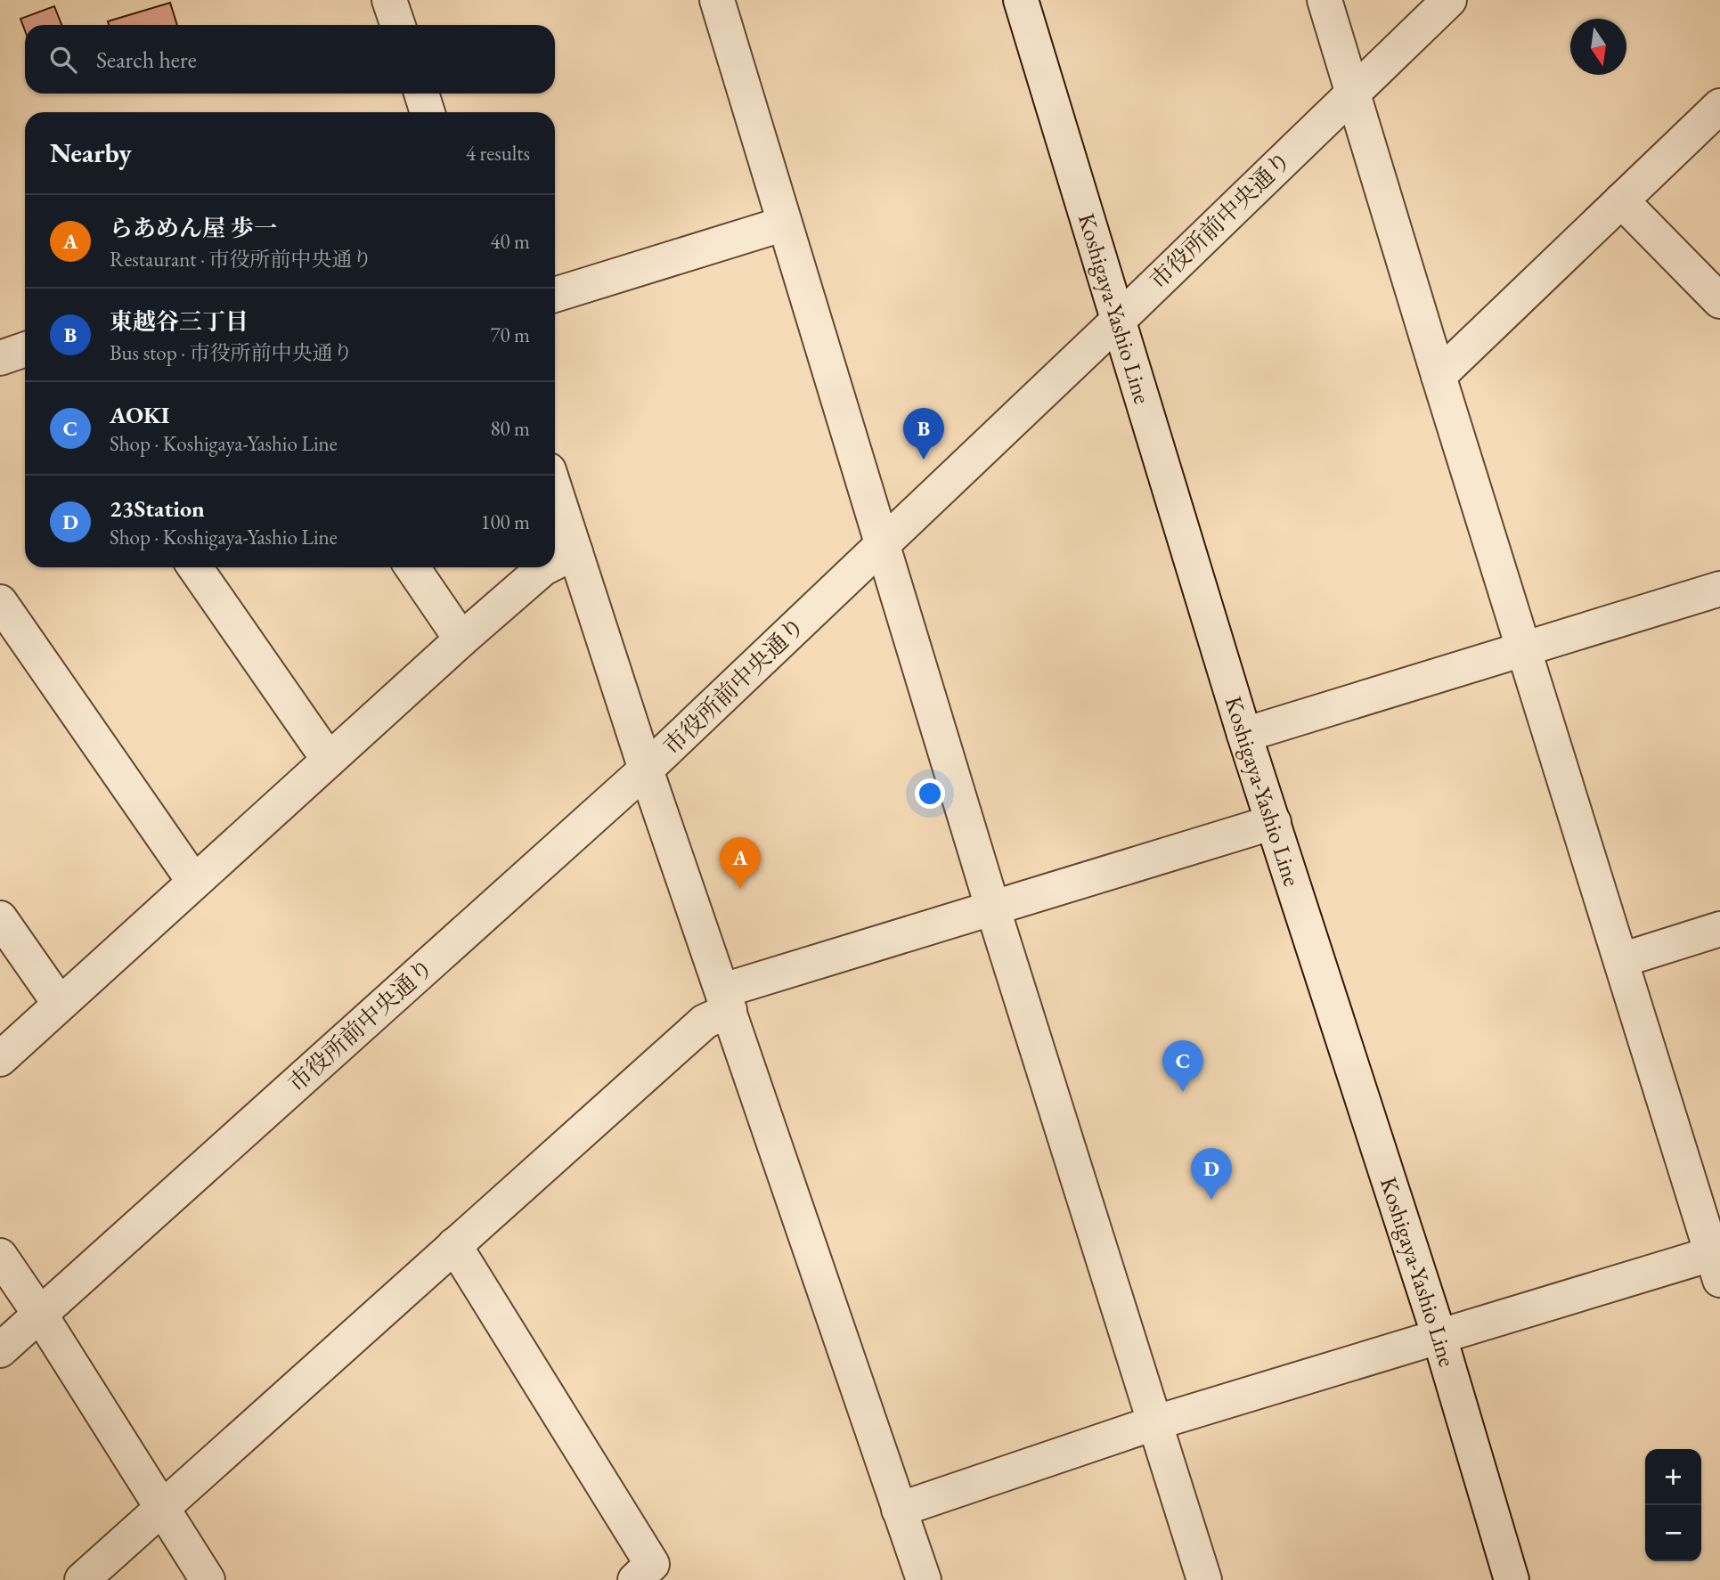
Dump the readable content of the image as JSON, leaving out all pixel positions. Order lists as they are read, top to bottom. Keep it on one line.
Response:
{"streets":{"street":["市役所前中央通り","Koshigaya-Yashio Line"]},"crossings":[["市役所前中央通り","Koshigaya-Yashio Line"]],"north":"bottom","page":{"search":"Search here","heading":["Nearby","4 results"],"list":[{"mark":"A","name":"らあめん屋 歩一","note":"Restaurant · 市役所前中央通り","value":"40 m"},{"mark":"B","name":"東越谷三丁目","note":"Bus stop · 市役所前中央通り","value":"70 m"},{"mark":"C","name":"AOKI","note":"Shop · Koshigaya-Yashio Line","value":"80 m"},{"mark":"D","name":"23Station","note":"Shop · Koshigaya-Yashio Line","value":"100 m"}],"pins":["B","A","C","D"],"map_buttons":["+","−"]}}
